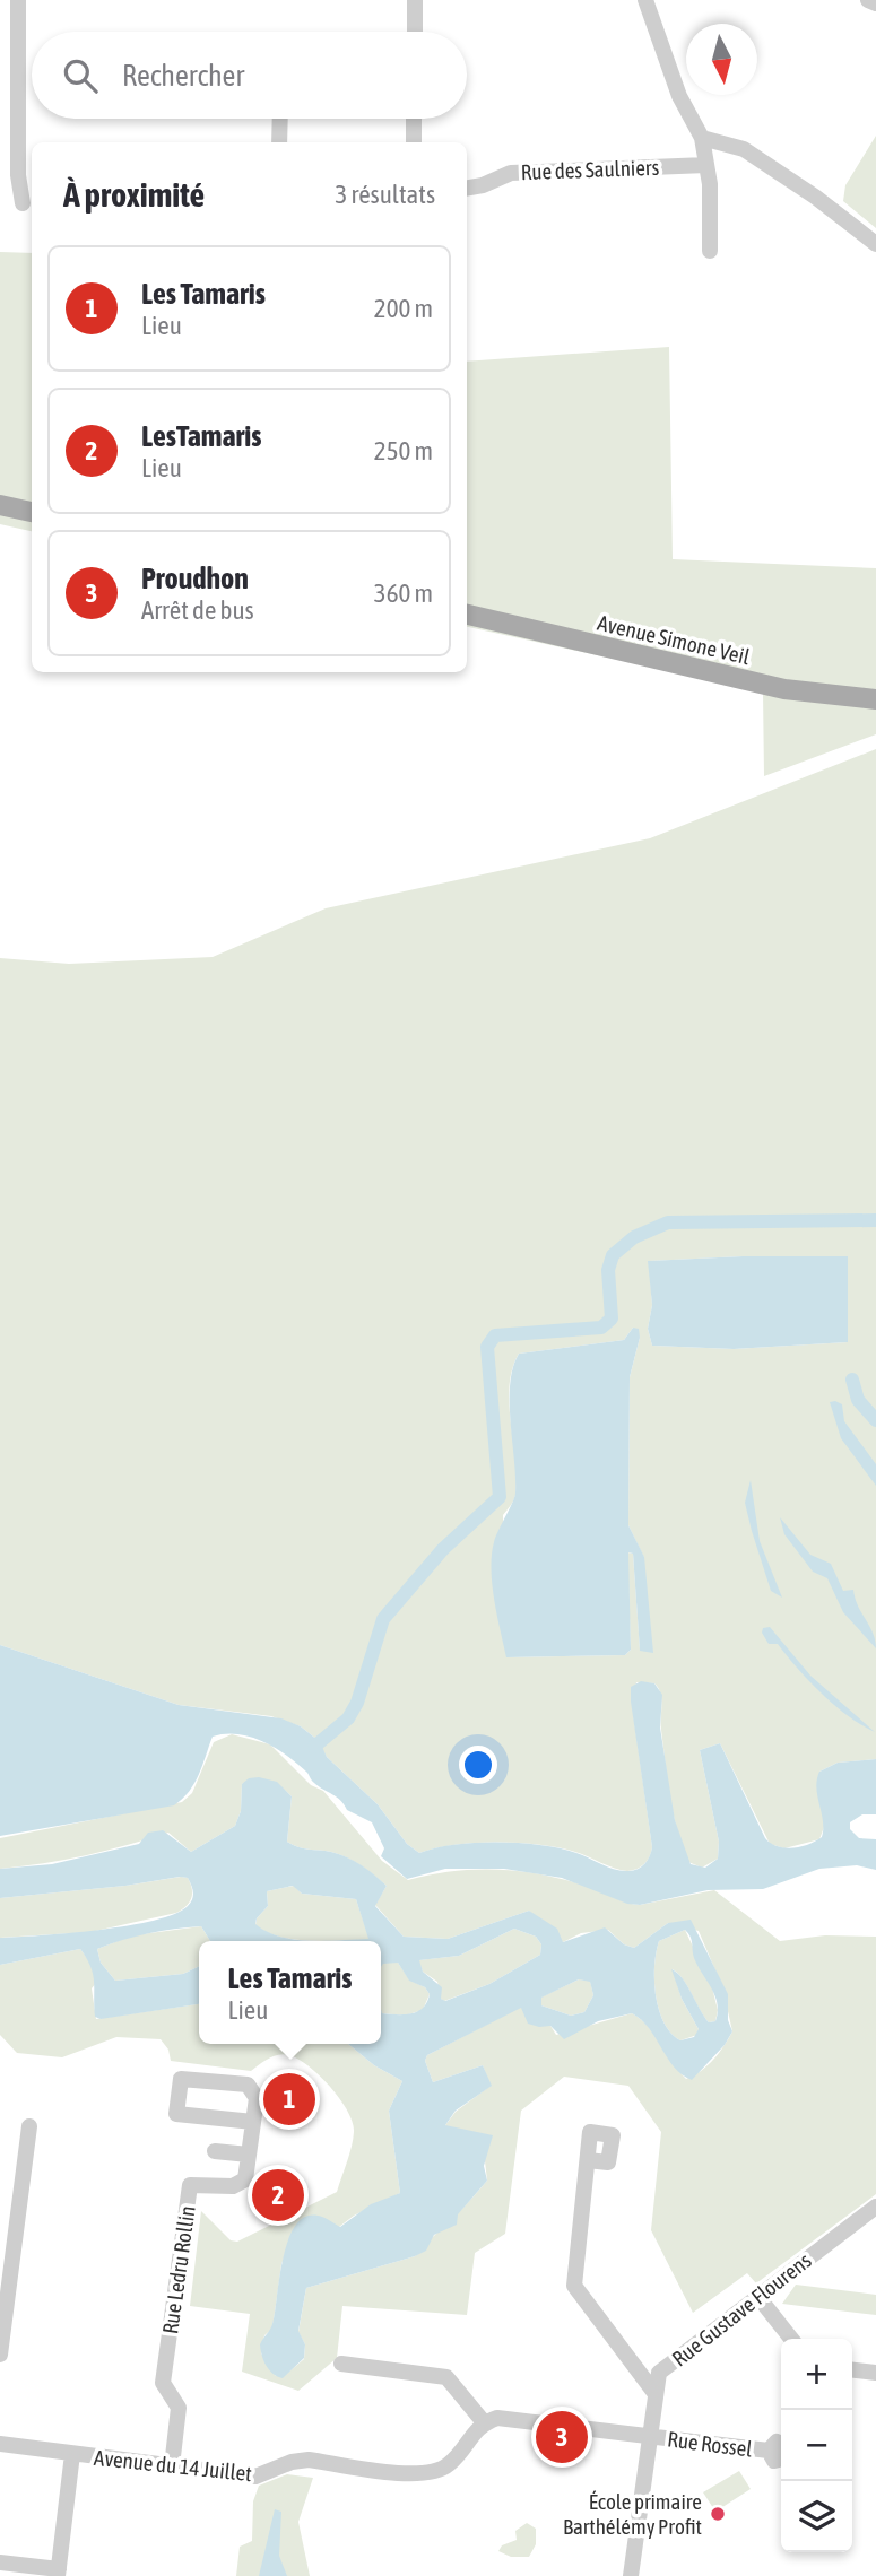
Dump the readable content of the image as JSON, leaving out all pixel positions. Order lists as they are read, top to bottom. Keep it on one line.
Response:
{"streets":{"main road":["Avenue Simone Veil"],"street":["Rue des Saulniers","Rue Ledru Rollin","Rue Gustave Flourens","Rue Rossel","Avenue du 14 Juillet"]},"crossings":[["Rue Ledru Rollin","Avenue du 14 Juillet"],["Rue Gustave Flourens","Rue Rossel"]],"places":["École primaire Barthélémy Profit"],"north":"bottom","page":{"search":"Rechercher","heading":["À proximité","3 résultats"],"list":[{"mark":"1","name":"Les Tamaris","note":"Lieu","value":"200 m"},{"mark":"2","name":"LesTamaris","note":"Lieu","value":"250 m"},{"mark":"3","name":"Proudhon","note":"Arrêt de bus","value":"360 m"}],"popup":["Les Tamaris","Lieu"],"pins":["1","2","3"],"map_buttons":["+","−"]}}
